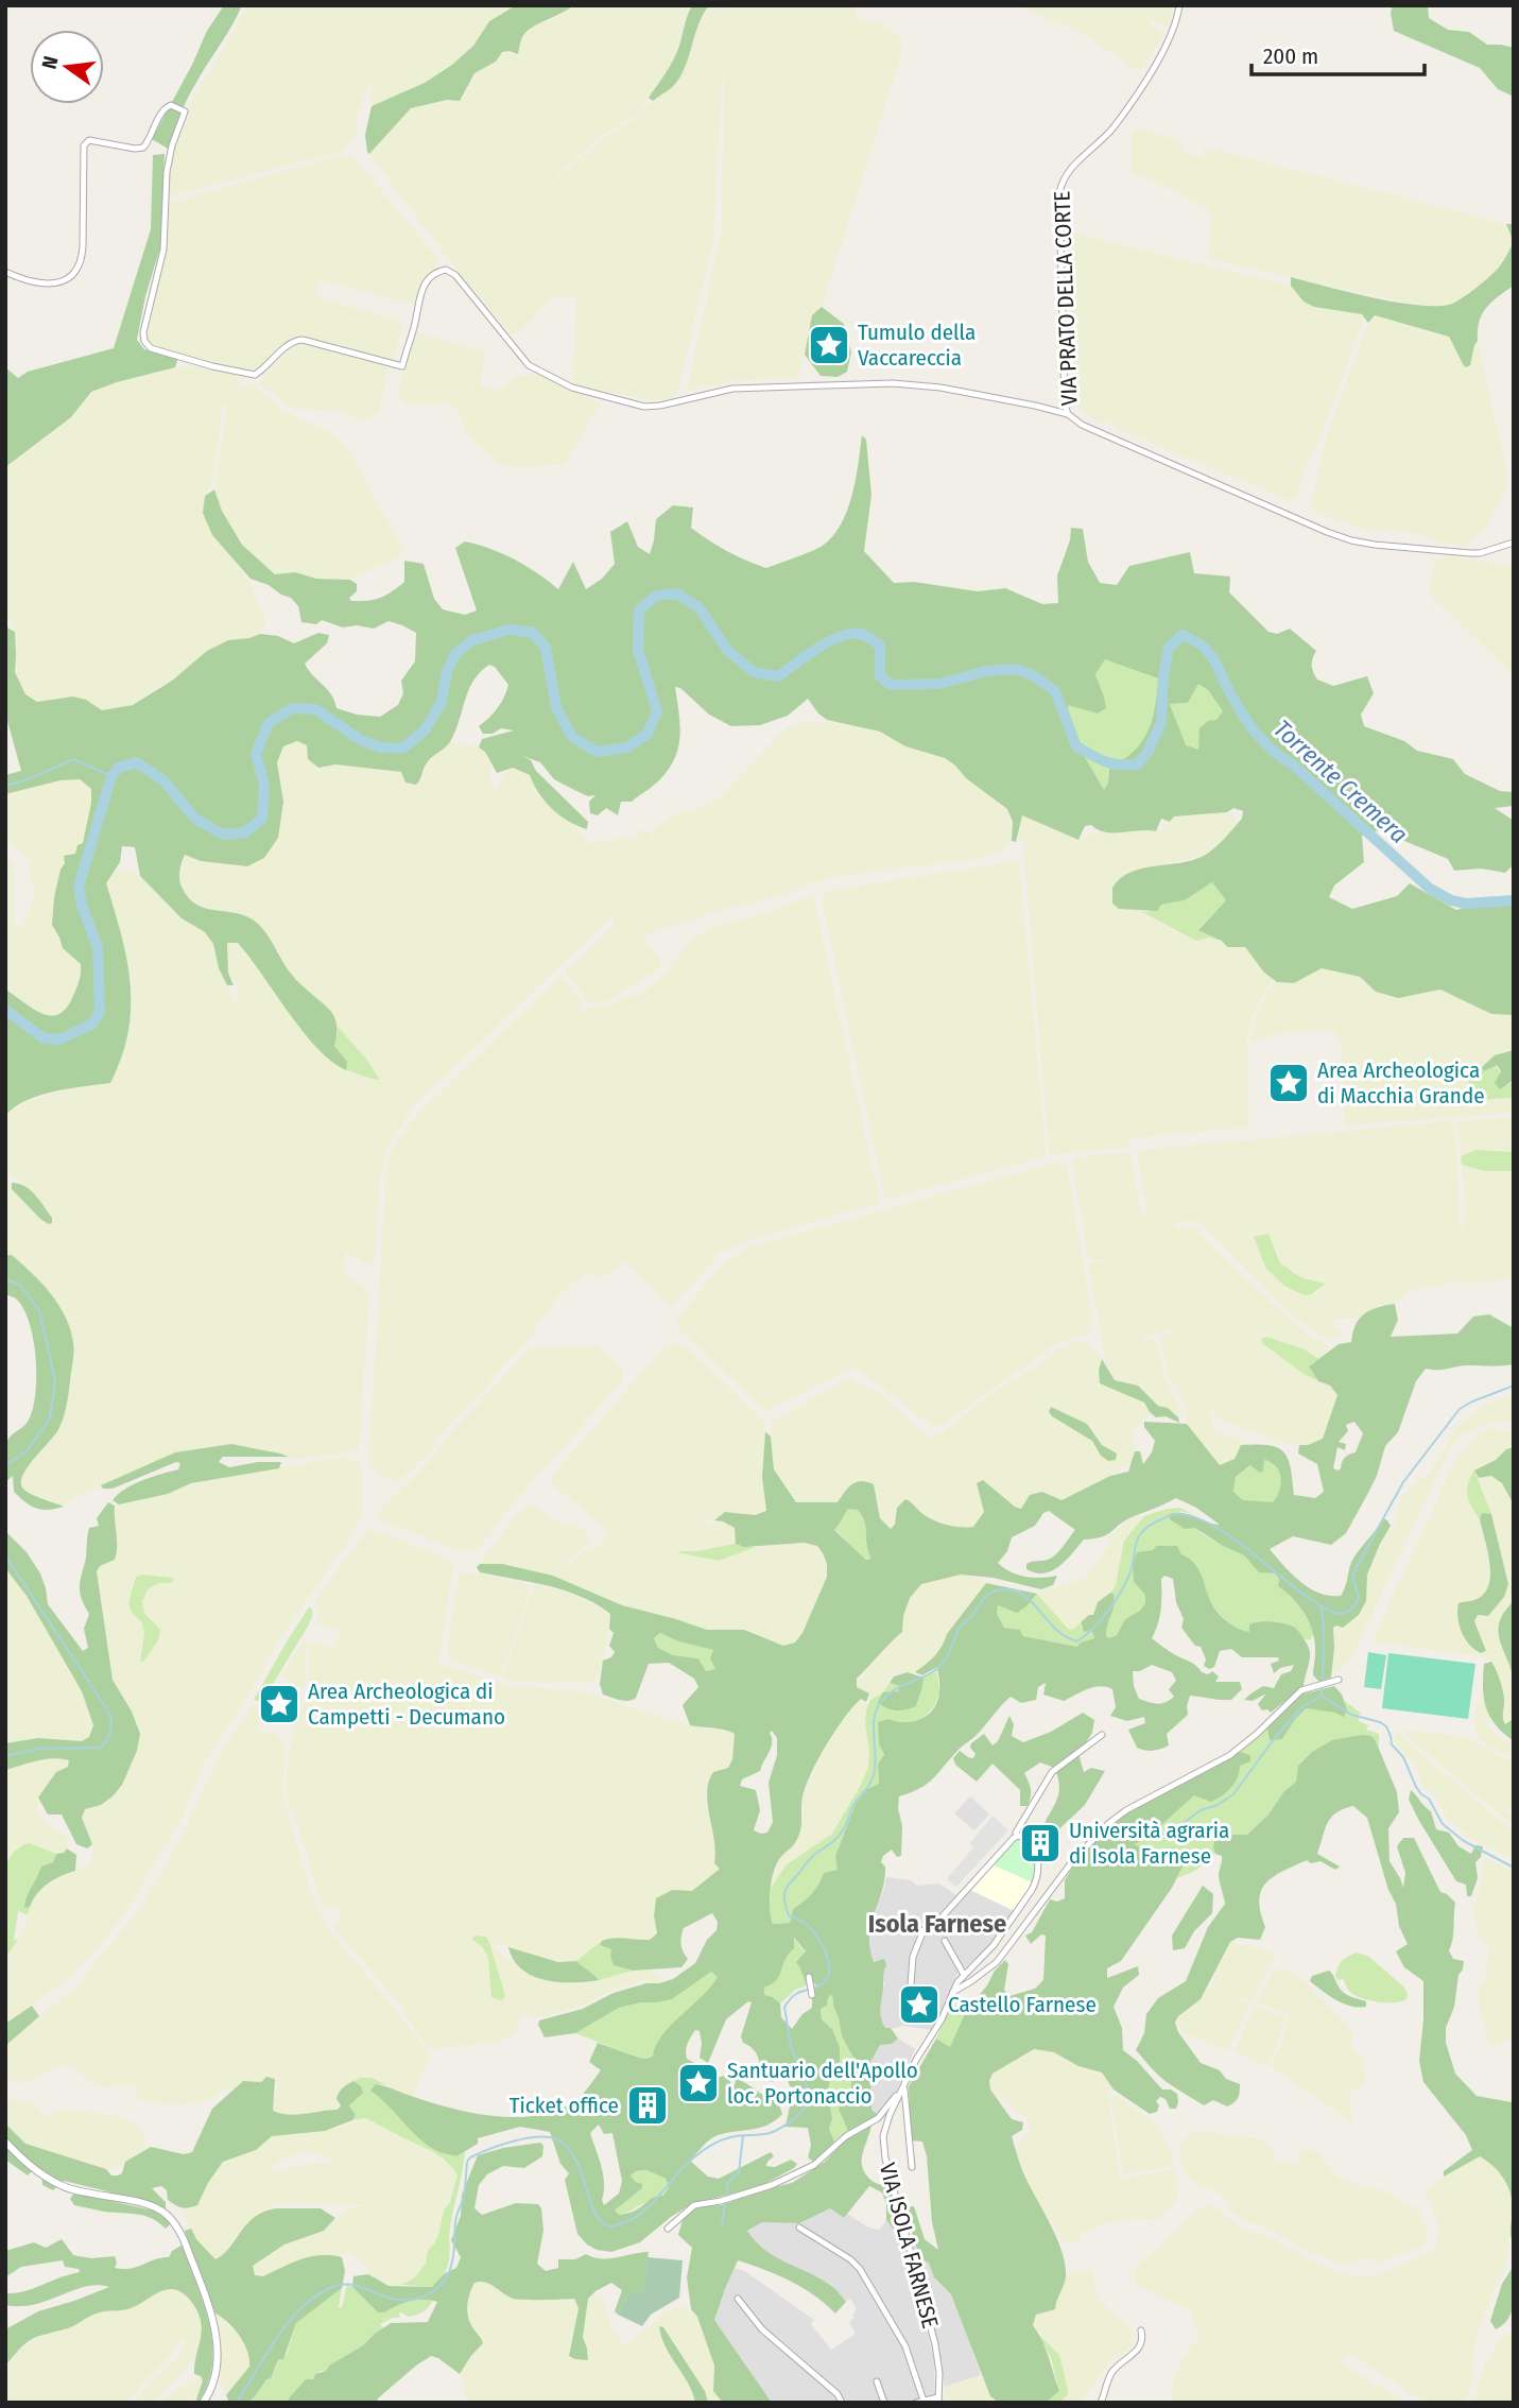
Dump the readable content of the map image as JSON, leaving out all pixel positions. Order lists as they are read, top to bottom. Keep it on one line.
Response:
{"streets":{"street":["VIA PRATO DELLA CORTE","VIA ISOLA FARNESE"]},"districts":["Isola Farnese"],"water":["Torrente Cremera"],"places":{"place":["Tumulo della Vaccareccia","Area Archeologica di Macchia Grande","Area Archeologica di Campetti - Decumano","Castello Farnese","Santuario dell'Apollo loc. Portonaccio"],"building":["Università agraria di Isola Farnese","Ticket office"]},"scale_bar":"200 m","north":"left"}
